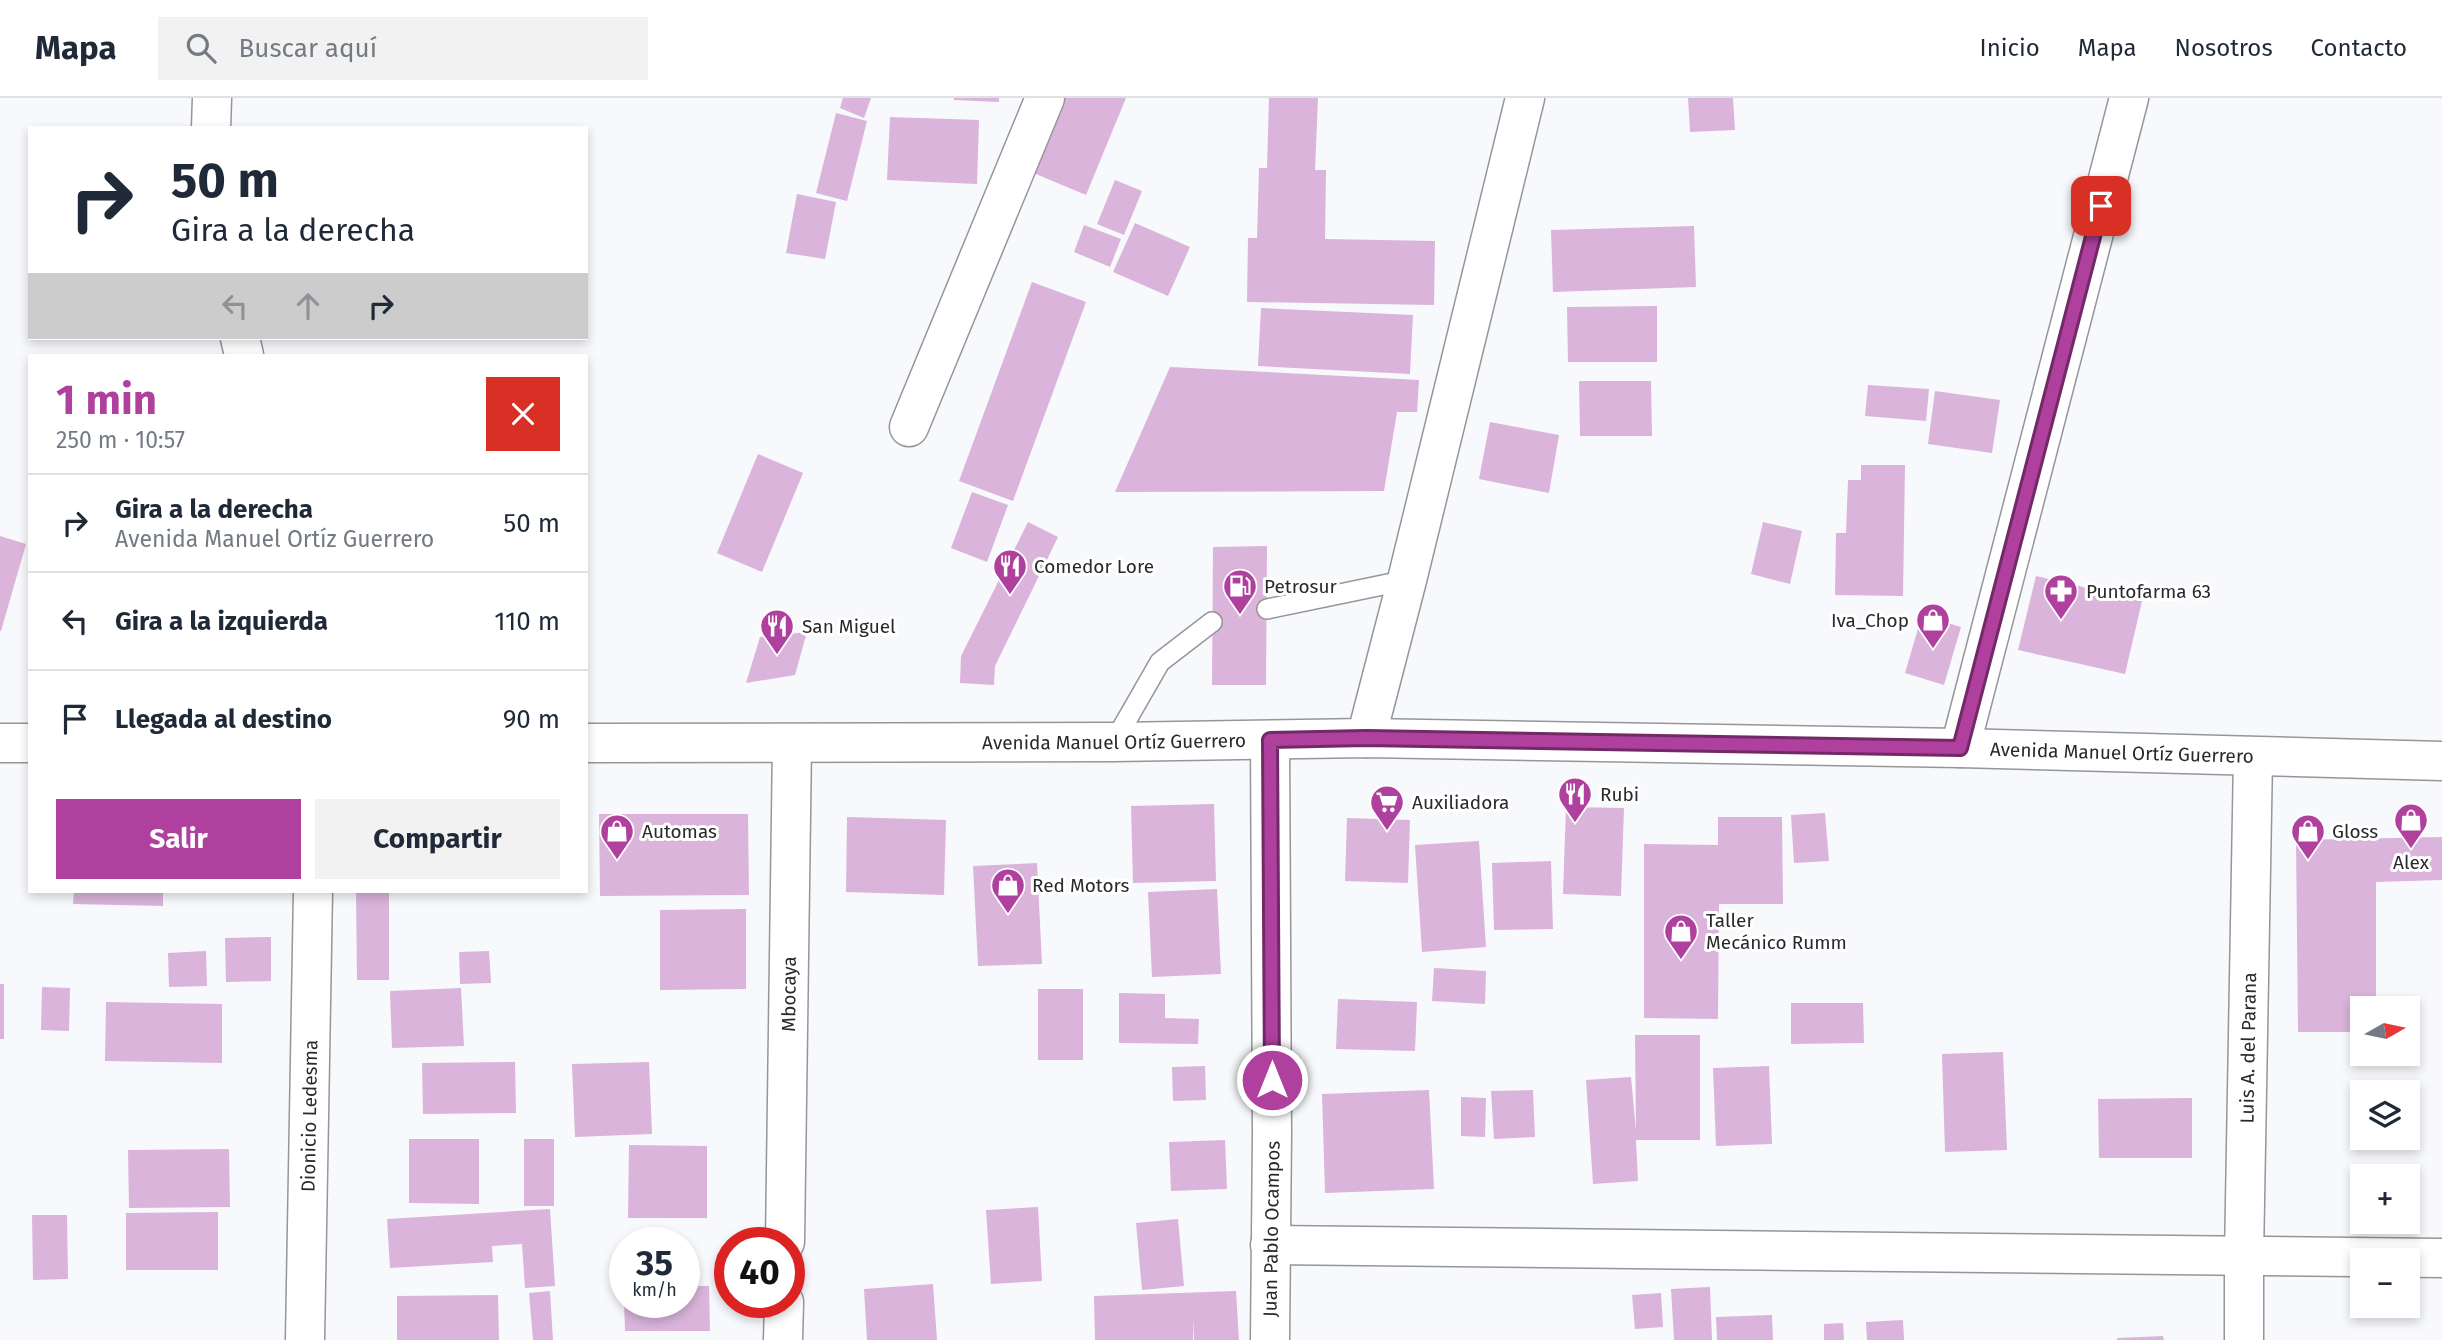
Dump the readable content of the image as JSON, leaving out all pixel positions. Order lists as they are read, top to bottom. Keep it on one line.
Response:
{"streets":{"street":["Avenida Manuel Ortíz Guerrero","Mbocaya","Luis A. del Parana","Dionicio Ledesma","Juan Pablo Ocampos"]},"crossings":[["Avenida Manuel Ortíz Guerrero","Mbocaya"],["Avenida Manuel Ortíz Guerrero","Luis A. del Parana"],["Avenida Manuel Ortíz Guerrero","Juan Pablo Ocampos"]],"places":{"restaurant":["Comedor Lore","San Miguel","Rubi"],"fuel station":["Petrosur"],"pharmacy":["Puntofarma 63"],"shop":["Iva_Chop","Alex","Automas","Gloss","Red Motors","Taller Mecánico Rumm"],"supermarket":["Auxiliadora"]},"north":"right","page":{"header":"Mapa","search":"Buscar aquí","nav":["Inicio","Mapa","Nosotros","Contacto"],"turn":["50 m","Gira a la derecha"],"heading":["1 min","250 m · 10:57"],"list":[{"name":"Gira a la derecha","note":"Avenida Manuel Ortíz Guerrero","value":"50 m"},{"name":"Gira a la izquierda","value":"110 m"},{"name":"Llegada al destino","value":"90 m"}],"buttons":["Salir","Compartir"],"map_buttons":["+","−"],"speed":"35 km/h","limit":"40"}}
